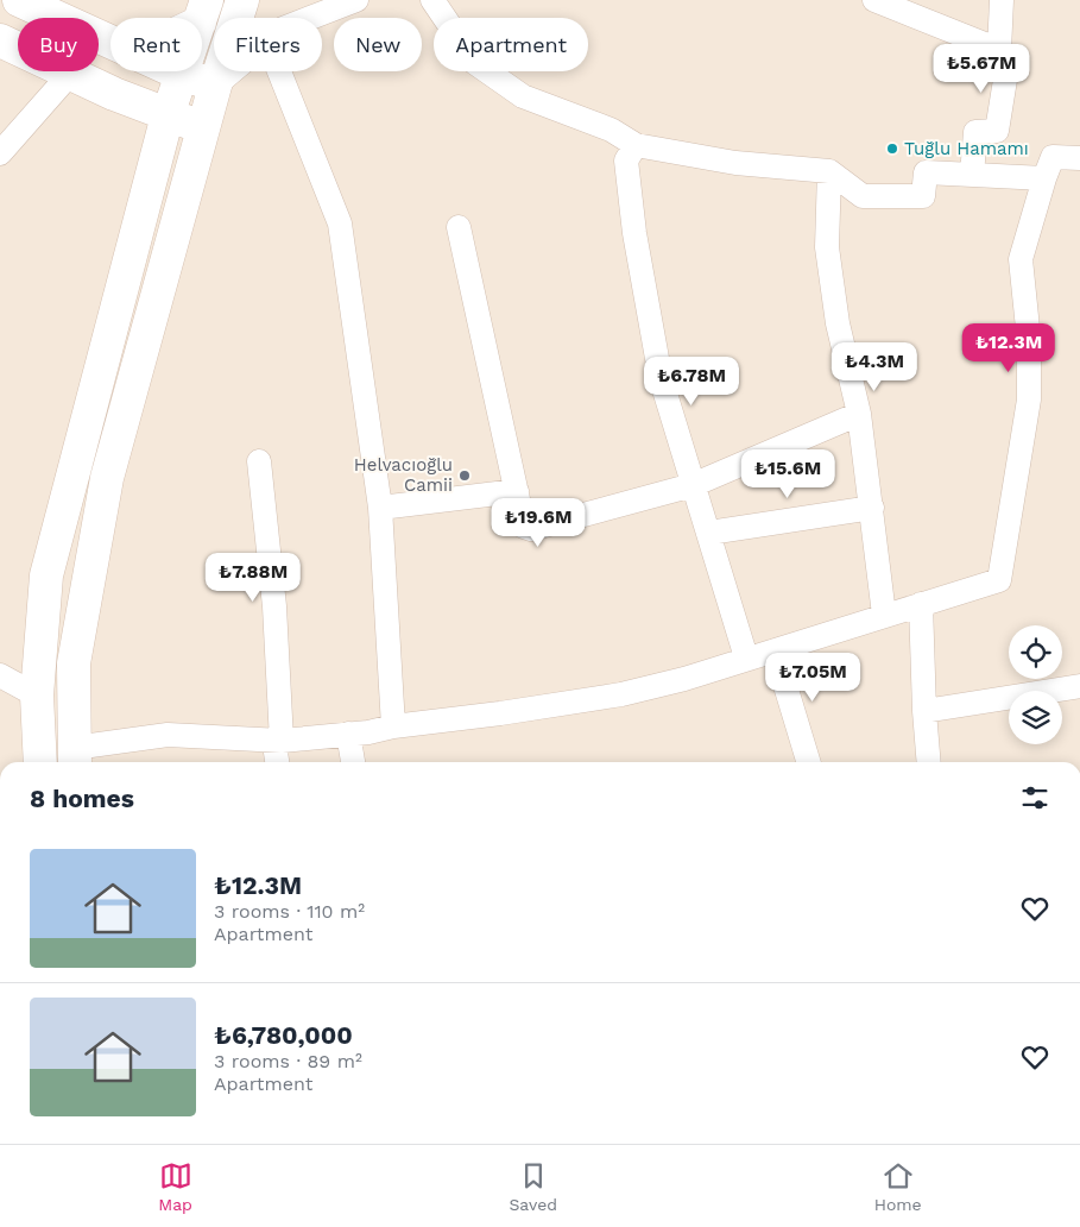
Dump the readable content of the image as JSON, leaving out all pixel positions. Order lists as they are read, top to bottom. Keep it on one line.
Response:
{"places":["Tuğlu Hamamı","Helvacıoğlu Camii"],"page":{"chip":["Buy","Rent","Filters","New","Apartment"],"price":["₺5.67M","₺12.3M","₺4.3M","₺6.78M","₺15.6M","₺19.6M","₺7.88M","₺7.05M"],"heading":"8 homes","list":[{"name":"₺12.3M","note":"3 rooms · 110 m² · Apartment"},{"name":"₺6,780,000","note":"3 rooms · 89 m² · Apartment"}],"tabs":["Map","Saved","Home"]}}
